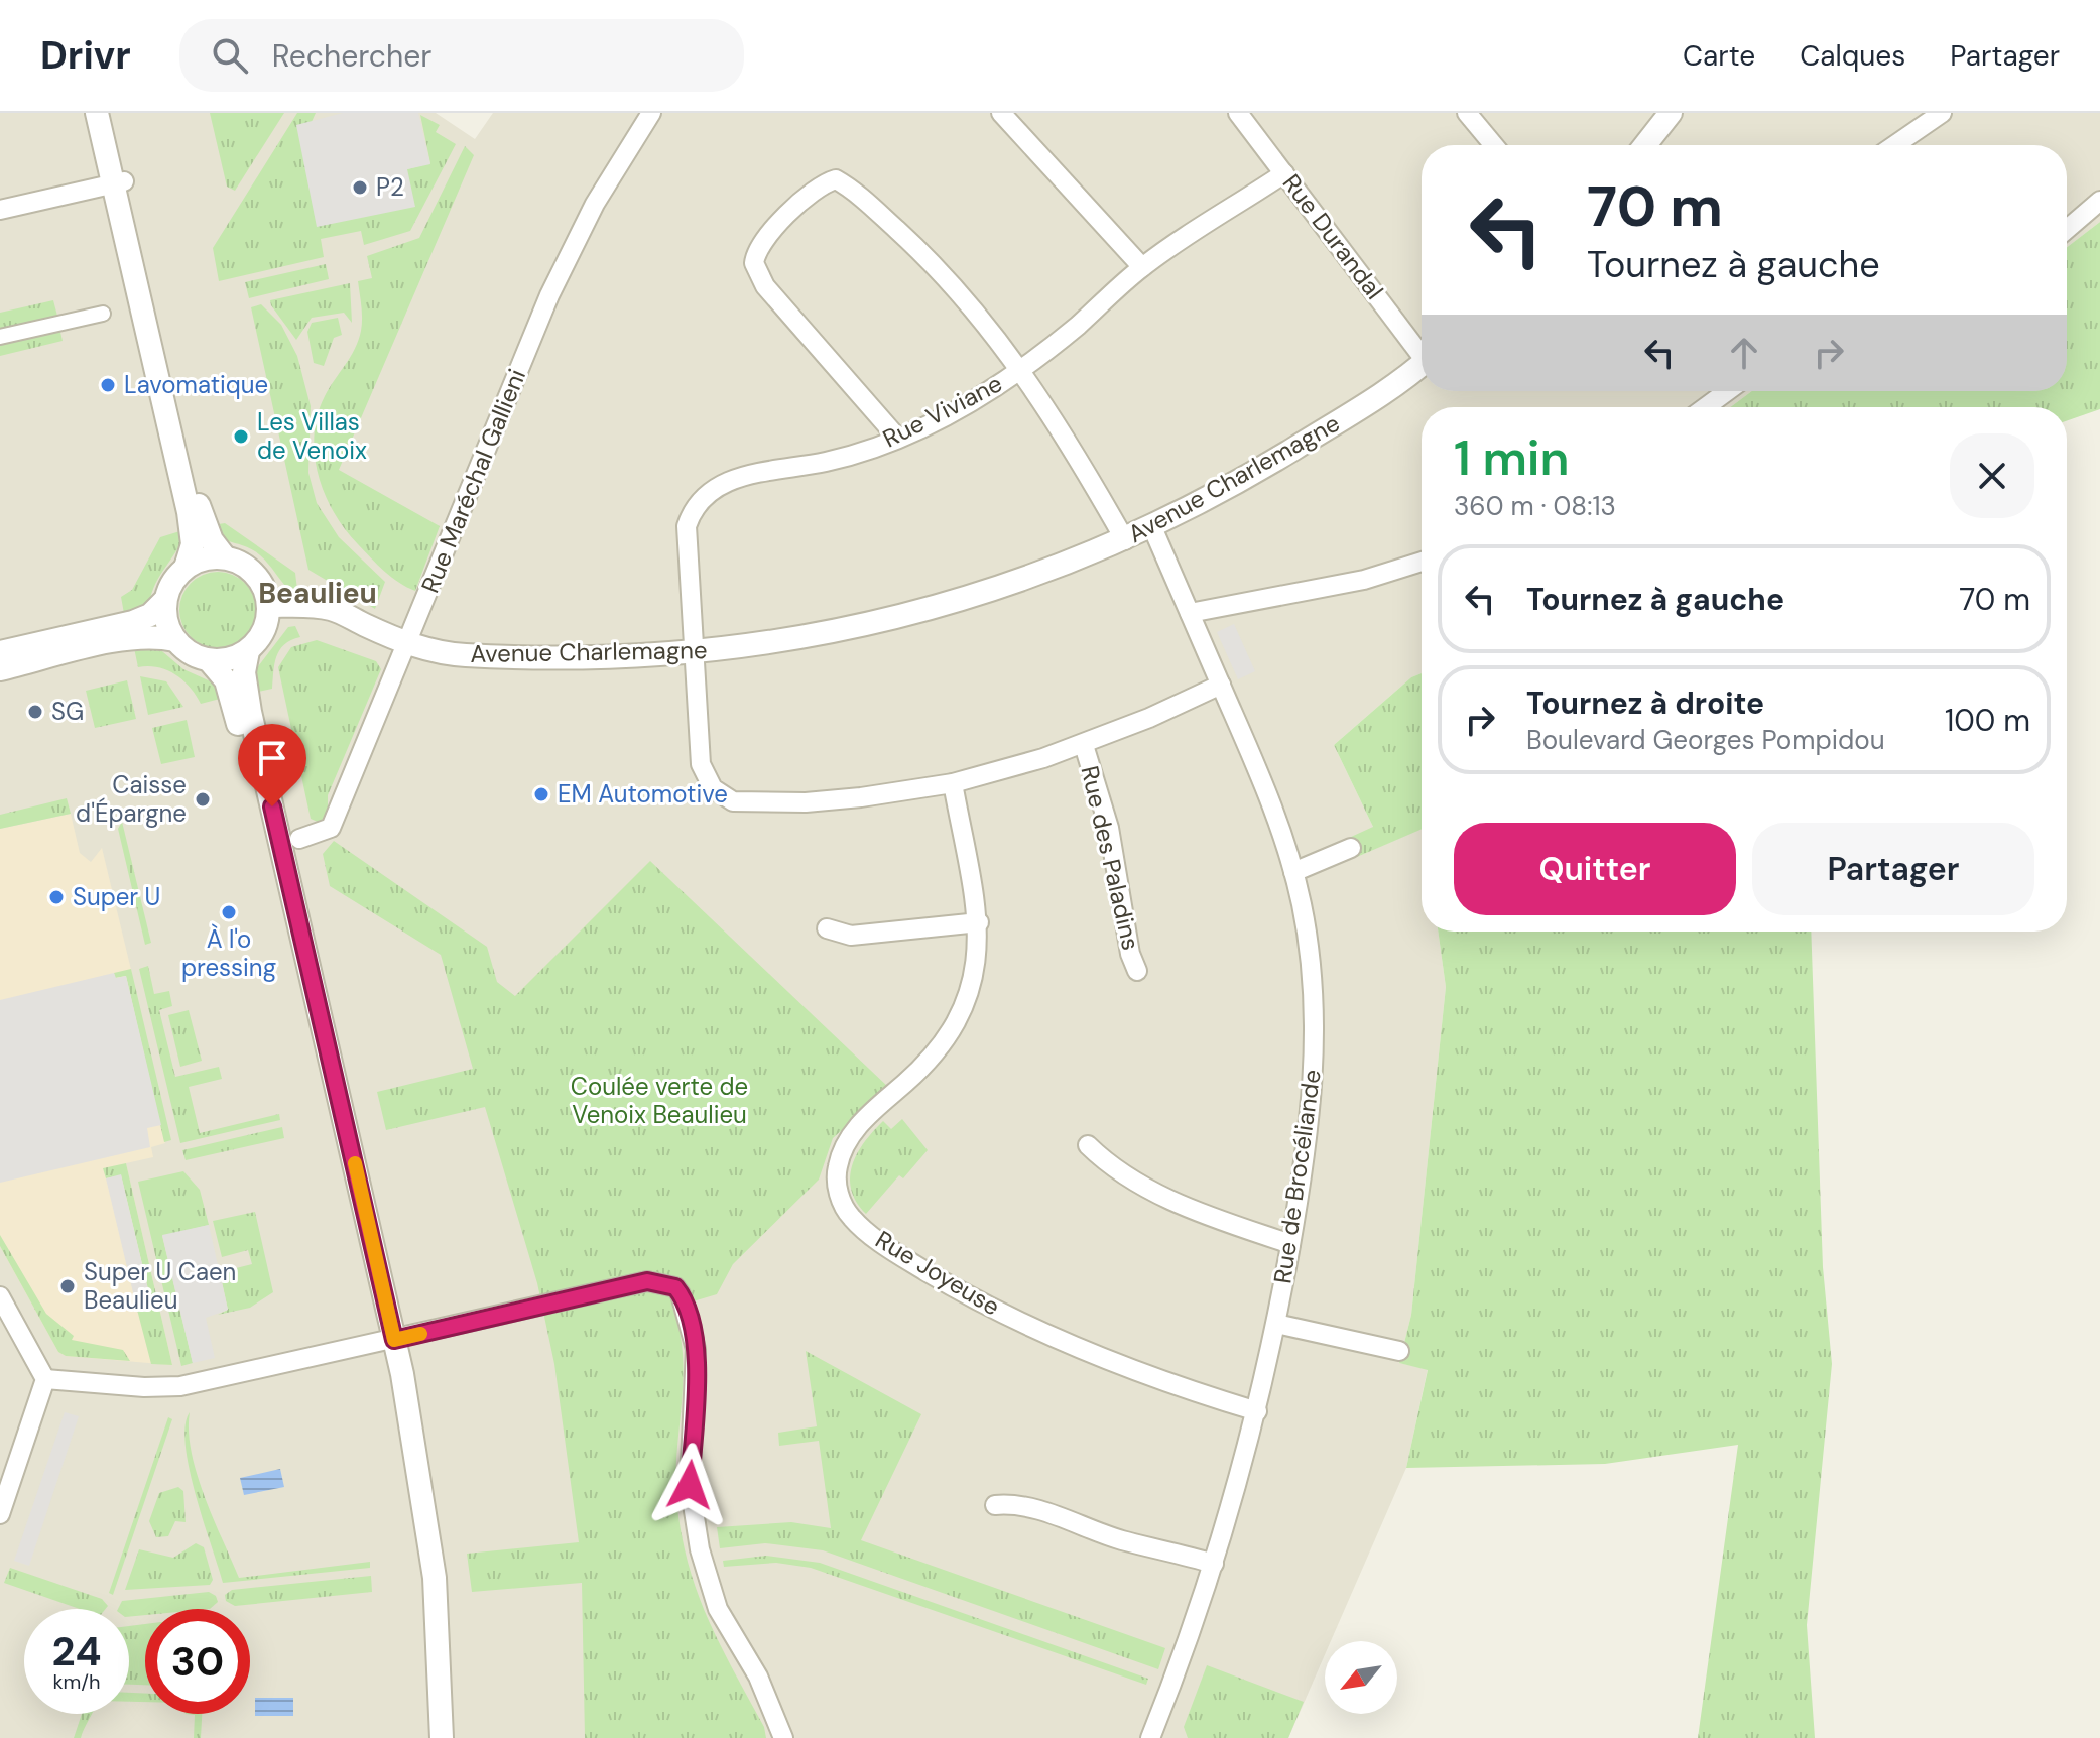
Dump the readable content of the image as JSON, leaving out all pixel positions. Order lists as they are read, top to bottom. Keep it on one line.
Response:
{"streets":{"street":["Rue Durandal","Rue Viviane","Avenue Charlemagne","Rue Maréchal Gallieni","Rue des Paladins","Rue de Brocéliande","Rue Joyeuse"]},"crossings":[["Rue Durandal","Rue Viviane"],["Rue Viviane","Avenue Charlemagne"],["Rue Viviane","Rue Joyeuse"],["Avenue Charlemagne","Rue Maréchal Gallieni"],["Avenue Charlemagne","Rue de Brocéliande"],["Rue de Brocéliande","Rue Joyeuse"]],"districts":["Beaulieu"],"parks":["Coulée verte de Venoix Beaulieu"],"places":["P2","Lavomatique","Les Villas de Venoix","SG","EM Automotive","Caisse d'Épargne","Super U","À l'o pressing","Super U Caen Beaulieu"],"north":"bottom left","page":{"header":"Drivr","search":"Rechercher","nav":["Carte","Calques","Partager"],"turn":["70 m","Tournez à gauche"],"heading":["1 min","360 m · 08:13"],"list":[{"name":"Tournez à gauche","value":"70 m"},{"name":"Tournez à droite","note":"Boulevard Georges Pompidou","value":"100 m"}],"buttons":["Quitter","Partager"],"speed":"24 km/h","limit":"30"}}
